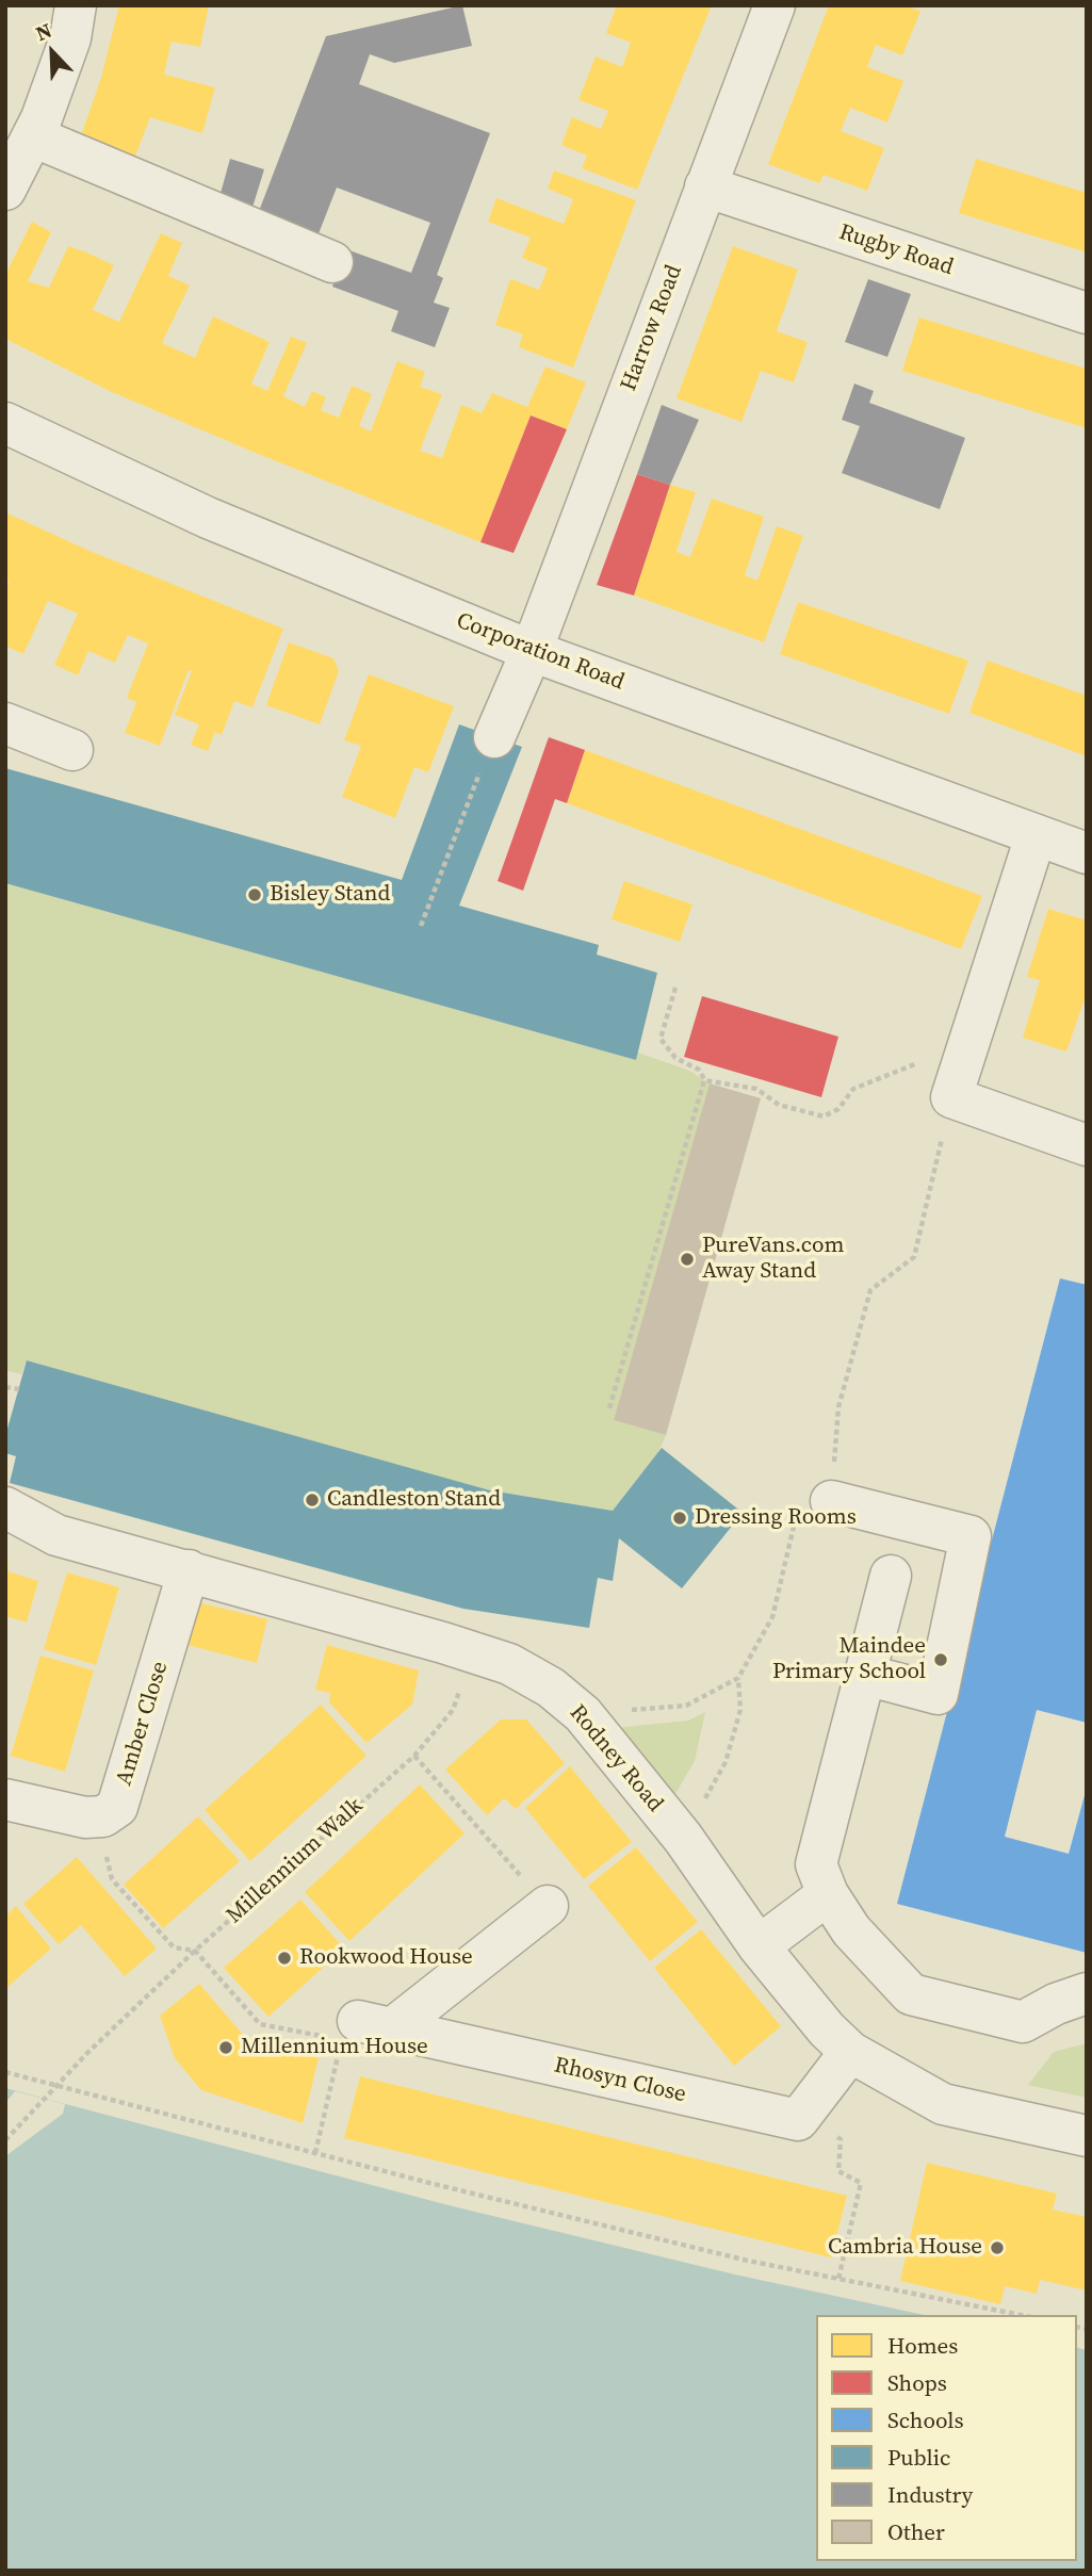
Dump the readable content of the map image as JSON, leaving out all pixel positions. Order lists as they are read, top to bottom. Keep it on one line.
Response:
{"streets":{"street":["Rugby Road","Harrow Road","Corporation Road","Amber Close","Rodney Road","Rhosyn Close"],"path":["Millennium Walk"]},"crossings":[["Rugby Road","Harrow Road"],["Harrow Road","Corporation Road"],["Amber Close","Rodney Road"],["Rodney Road","Millennium Walk"]],"places":["Bisley Stand","PureVans.com Away Stand","Candleston Stand","Dressing Rooms","Maindee Primary School","Rookwood House","Millennium House","Cambria House"],"legend":["Homes","Shops","Schools","Public","Industry","Other"],"north":"top left"}
